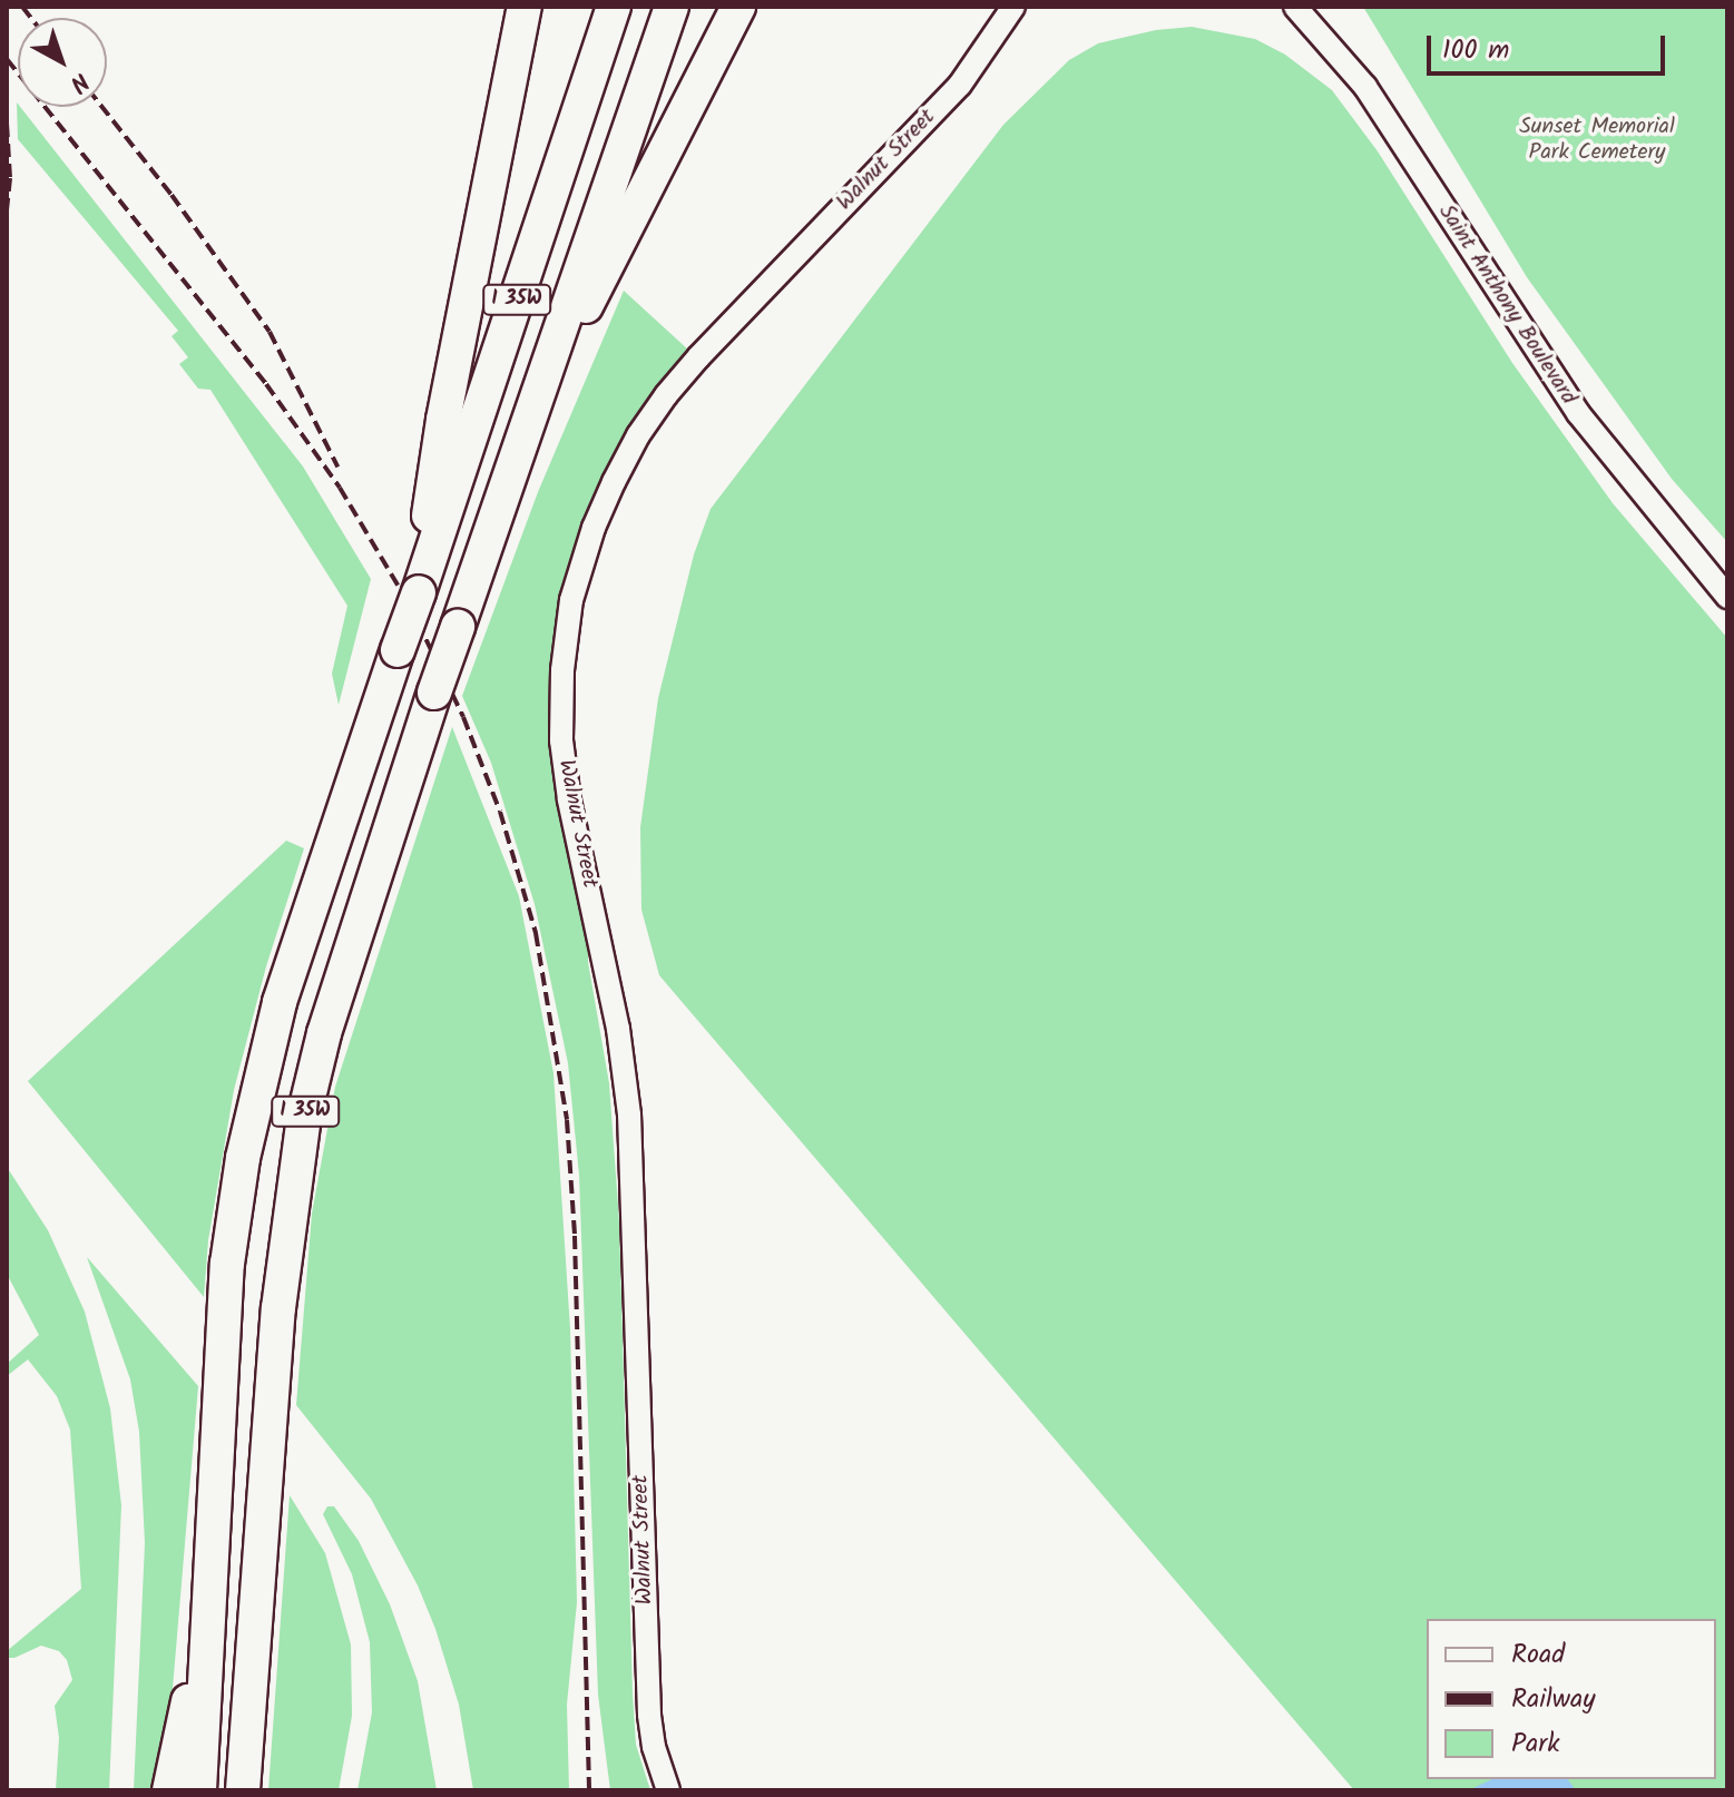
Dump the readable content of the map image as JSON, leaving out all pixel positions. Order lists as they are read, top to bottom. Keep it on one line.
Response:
{"streets":{"highway":["I 35W"],"street":["Walnut Street","Saint Anthony Boulevard"]},"parks":["Sunset Memorial Park Cemetery"],"legend":["Road","Railway","Park"],"scale_bar":"100 m","north":"bottom right"}
